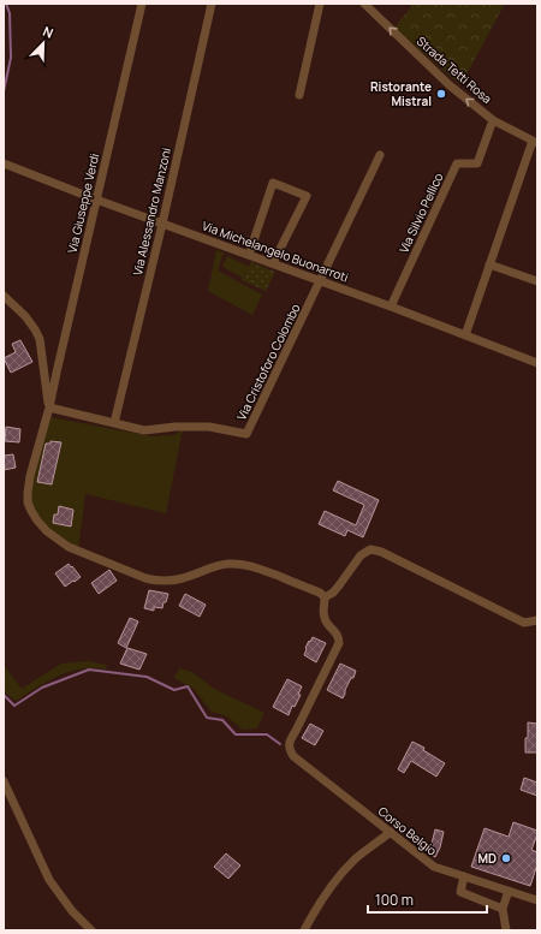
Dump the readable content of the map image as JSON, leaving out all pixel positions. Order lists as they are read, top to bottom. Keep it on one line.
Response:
{"streets":{"street":["Strada Tetti Rosa","Via Giuseppe Verdi","Via Alessandro Manzoni","Via Silvio Pellico","Via Michelangelo Buonarroti","Via Cristoforo Colombo","Corso Belgio"]},"crossings":[["Strada Tetti Rosa","Via Silvio Pellico"],["Via Giuseppe Verdi","Via Michelangelo Buonarroti"],["Via Giuseppe Verdi","Via Cristoforo Colombo"],["Via Alessandro Manzoni","Via Michelangelo Buonarroti"],["Via Alessandro Manzoni","Via Cristoforo Colombo"],["Via Silvio Pellico","Via Michelangelo Buonarroti"],["Via Michelangelo Buonarroti","Via Cristoforo Colombo"]],"one_way":["Strada Tetti Rosa"],"places":["Ristorante Mistral","MD"],"scale_bar":"100 m","north":"top right"}
